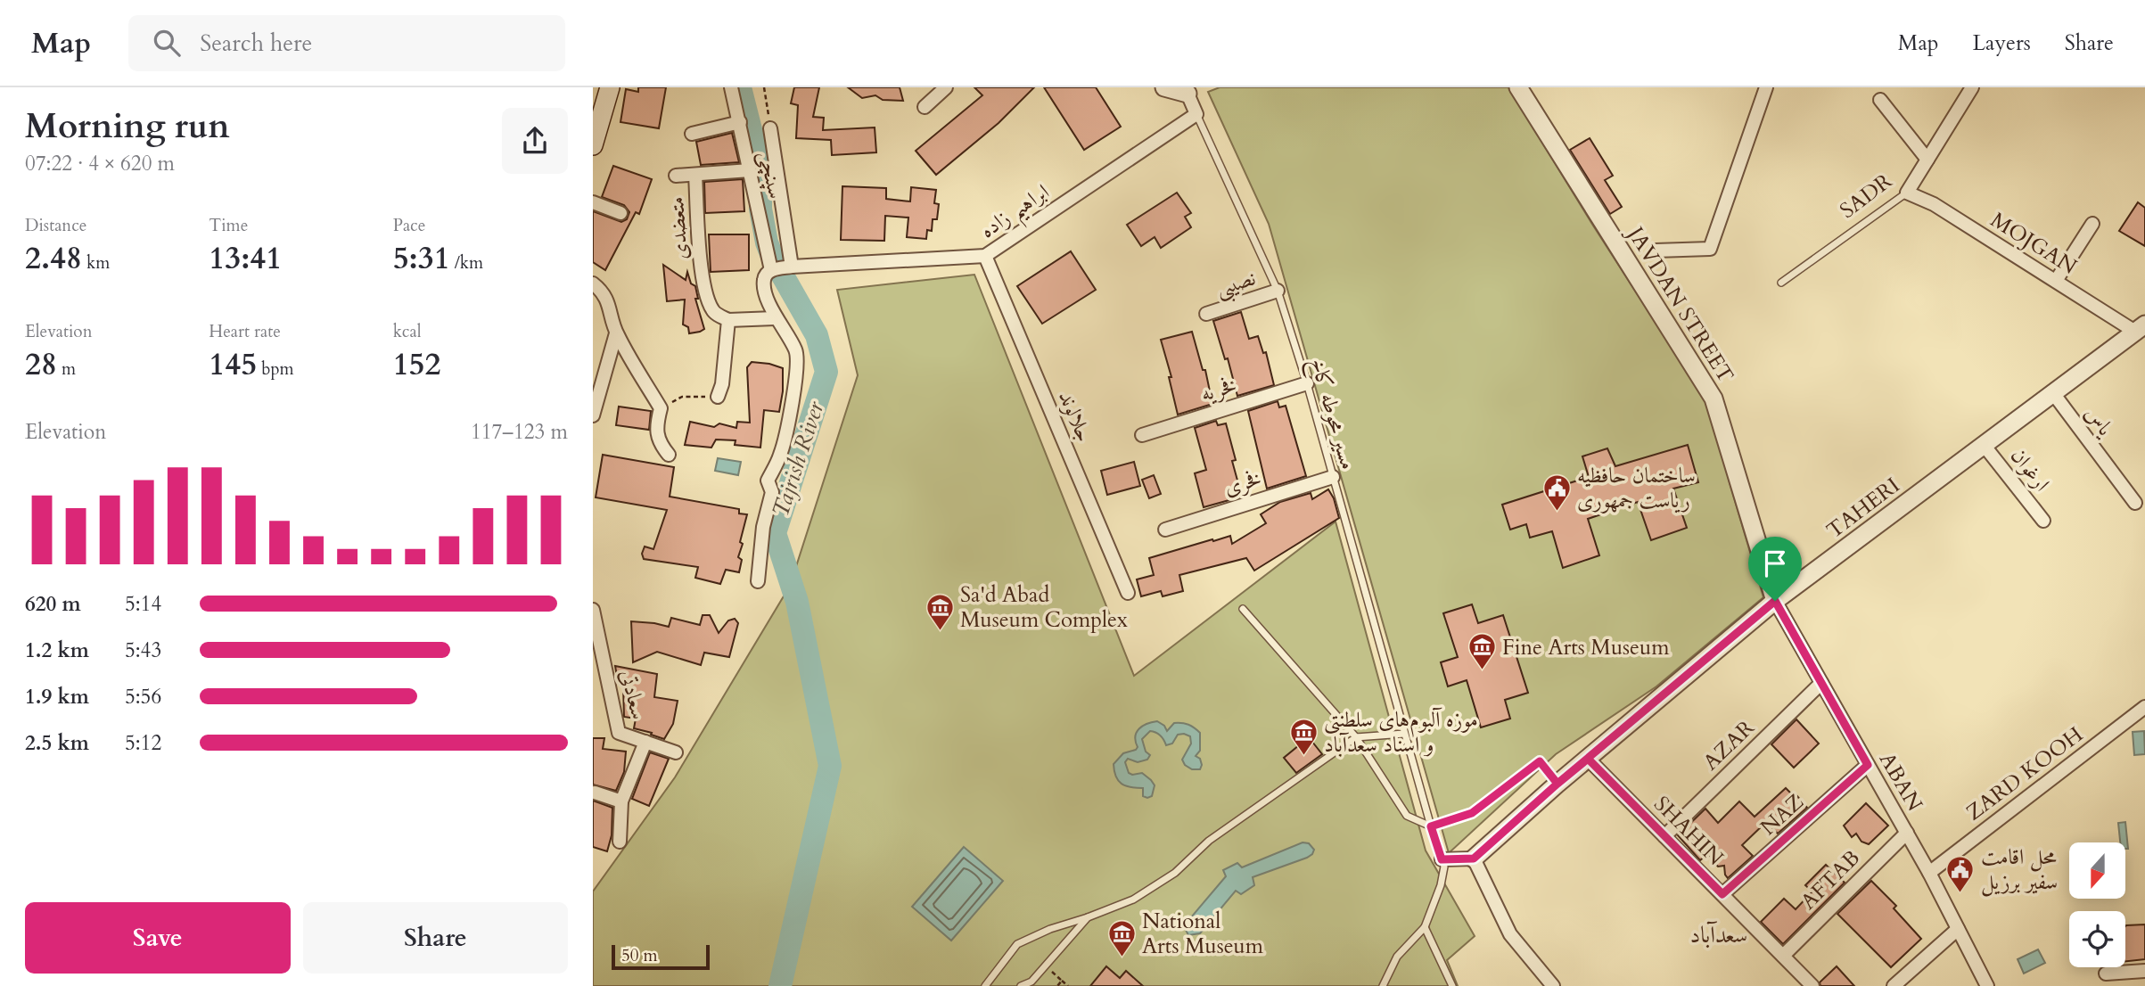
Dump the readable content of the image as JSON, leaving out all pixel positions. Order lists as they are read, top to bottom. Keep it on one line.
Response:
{"streets":{"street":["سپنچی","SADR","ابراهیم زاده","متعضدی","MOJGAN","نصیبی","JAVDAN STREET","فخریه","جلالوند","یاس","ارغوان","فخری","TAHERI","سعادتی","AZAR","ZARD KOOH","ABAN","NAZ","SHAHIN","AFTAB"],"lane":["مسیر محوطه کاخ"]},"crossings":[["سپنچی","متعضدی"],["SADR","MOJGAN"],["ابراهیم زاده","مسیر محوطه کاخ"],["ابراهیم زاده","جلالوند"],["MOJGAN","TAHERI"],["نصیبی","مسیر محوطه کاخ"],["JAVDAN STREET","TAHERI"],["JAVDAN STREET","ABAN"],["فخریه","مسیر محوطه کاخ"],["مسیر محوطه کاخ","فخری"],["یاس","TAHERI"],["ارغوان","TAHERI"],["TAHERI","ABAN"],["TAHERI","SHAHIN"],["AZAR","ABAN"],["AZAR","SHAHIN"],["ZARD KOOH","ABAN"],["ABAN","NAZ"],["ABAN","AFTAB"],["NAZ","SHAHIN"],["SHAHIN","AFTAB"]],"districts":["سعدآباد"],"water":["Tajrish River"],"places":{"public building":["ساختمان حافظیه ریاست جمهوری","محل اقامت سفیر برزیل"],"museum":["Sa'd Abad Museum Complex","Fine Arts Museum","موزه آلبوم‌های سلطنتی و اسناد سعدآباد","National Arts Museum"]},"scale_bar":"50 m","north":"bottom","page":{"header":"Map","search":"Search here","nav":["Map","Layers","Share"],"heading":["Morning run","07:22 · 4 × 620 m"],"stats":[["Distance","2.48 km"],["Time","13:41"],["Pace","5:31 /km"],["Elevation","28 m"],["Heart rate","145 bpm"],["kcal","152"]],"chart":["Elevation","117–123 m"],"list":[{"name":"620 m","note":"5:14"},{"name":"1.2 km","note":"5:43"},{"name":"1.9 km","note":"5:56"},{"name":"2.5 km","note":"5:12"}],"buttons":["Save","Share"],"scale":"50 m"}}
